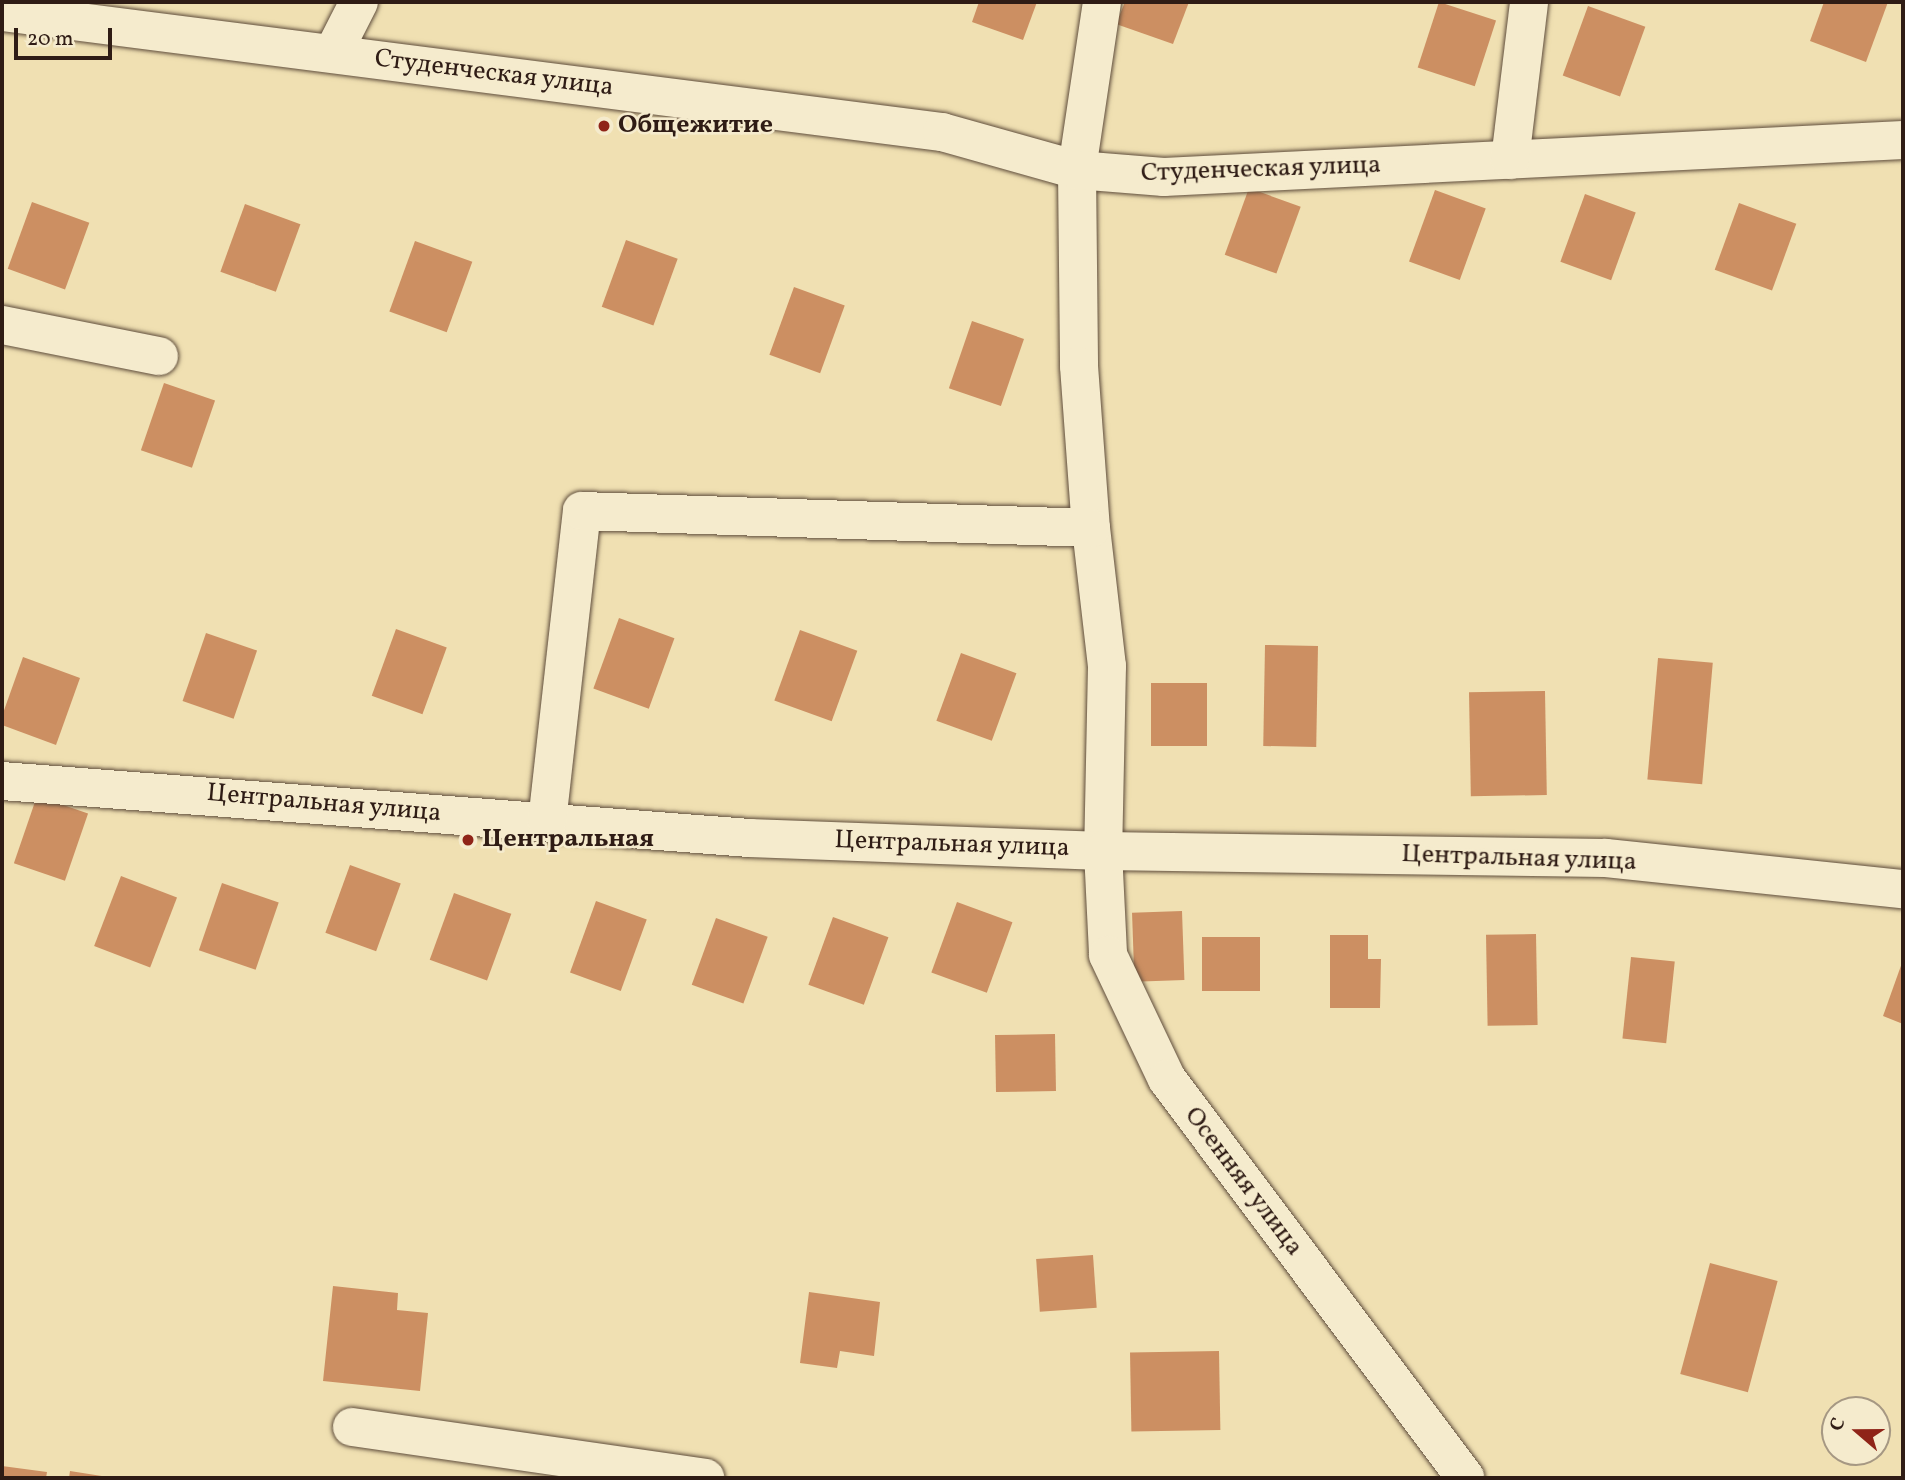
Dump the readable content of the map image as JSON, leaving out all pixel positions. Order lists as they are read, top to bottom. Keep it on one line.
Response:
{"streets":{"street":["Студенческая улица","Центральная улица","Осенняя улица"]},"crossings":[["Студенческая улица","Осенняя улица"],["Центральная улица","Осенняя улица"]],"places":["Общежитие","Центральная"],"scale_bar":"20 m","north":"left"}
